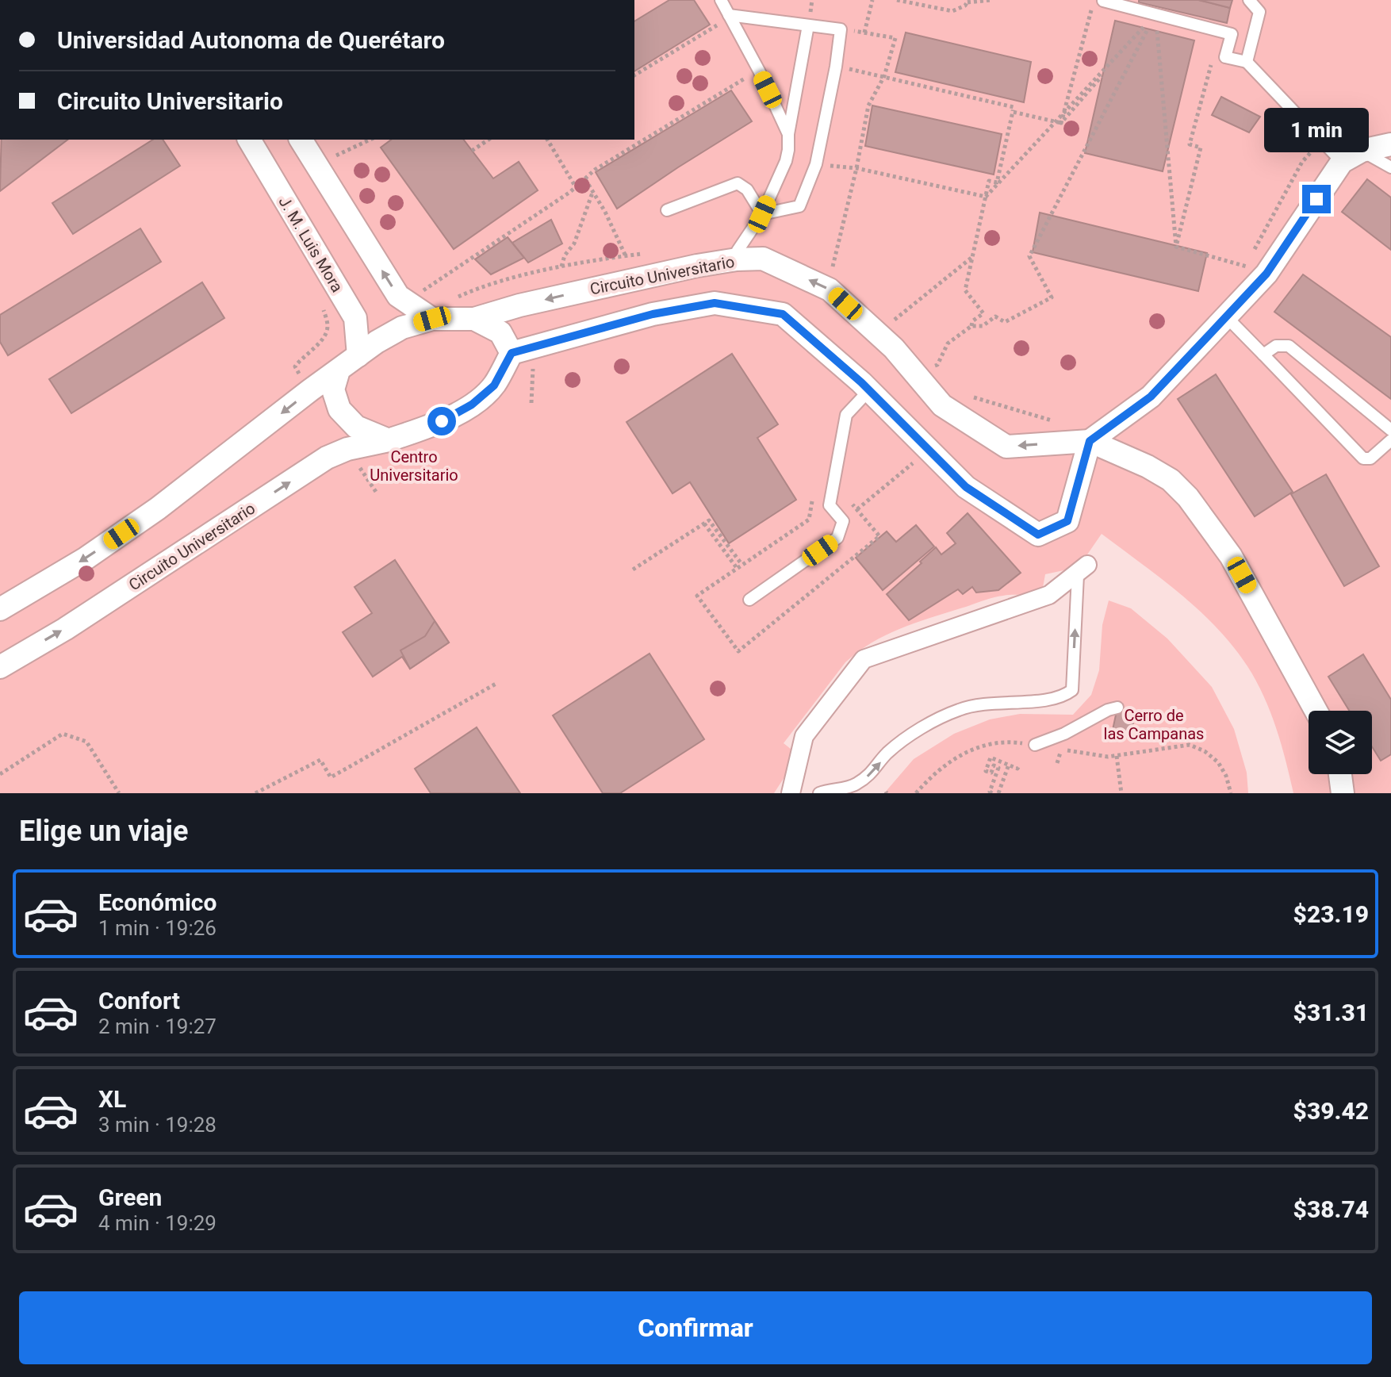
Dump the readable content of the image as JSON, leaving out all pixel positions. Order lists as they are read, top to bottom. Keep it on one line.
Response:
{"streets":{"street":["J. M. Luis Mora","Circuito Universitario"]},"parks":["Centro Universitario","Cerro de las Campanas"],"page":{"banner":["Universidad Autonoma de Querétaro","Circuito Universitario"],"bubble":"1 min","heading":"Elige un viaje","list":[{"name":"Económico","note":"1 min · 19:26","value":"$23.19"},{"name":"Confort","note":"2 min · 19:27","value":"$31.31"},{"name":"XL","note":"3 min · 19:28","value":"$39.42"},{"name":"Green","note":"4 min · 19:29","value":"$38.74"}],"buttons":"Confirmar"}}
